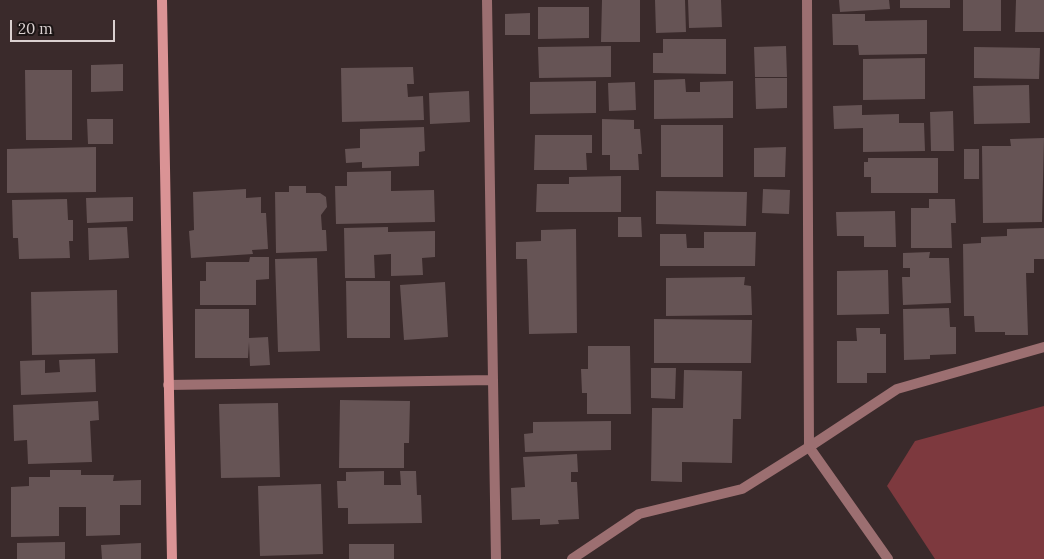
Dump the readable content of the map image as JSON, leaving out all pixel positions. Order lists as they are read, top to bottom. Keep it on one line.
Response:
{"scale_bar":"20 m"}
